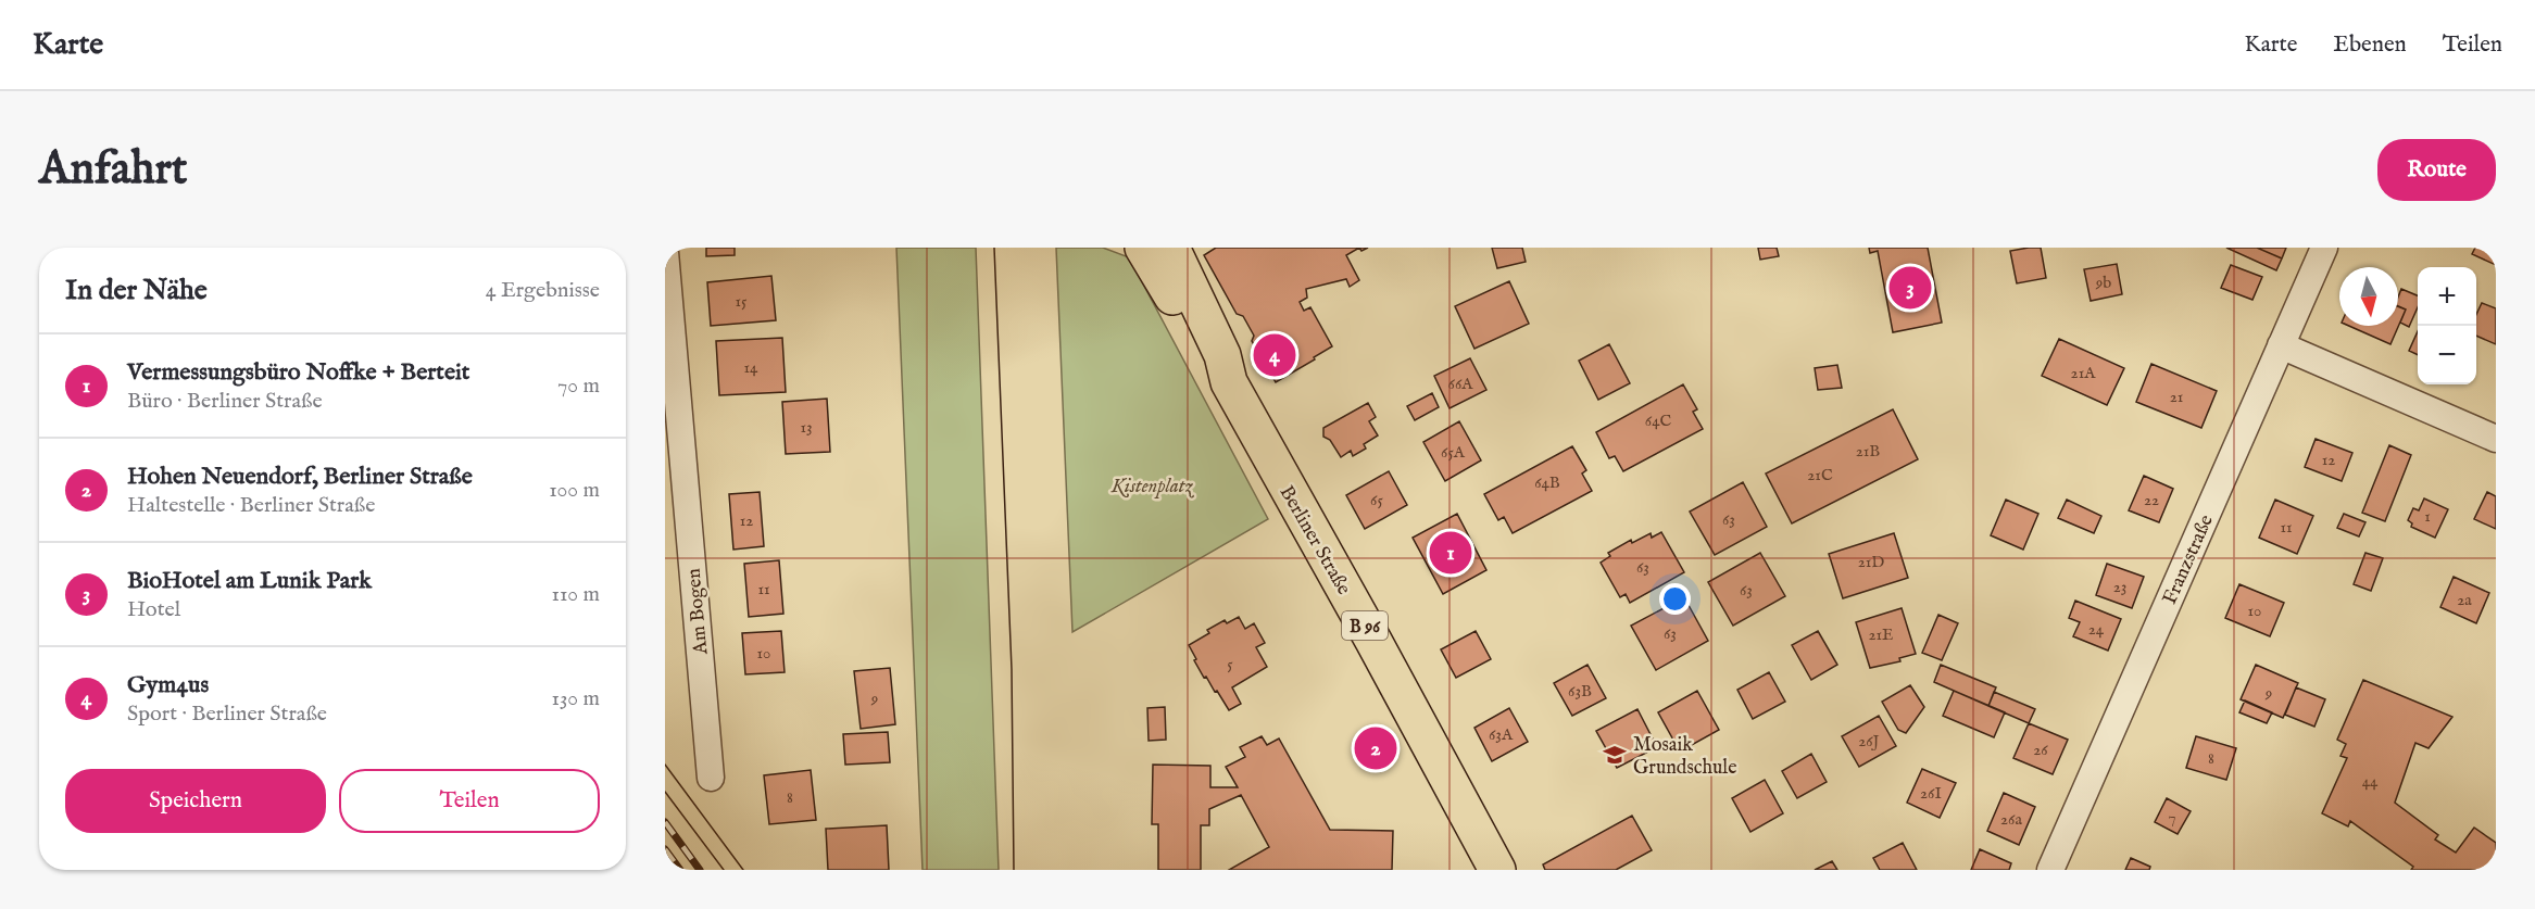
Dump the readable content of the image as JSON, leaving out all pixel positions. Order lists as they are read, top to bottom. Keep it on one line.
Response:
{"streets":{"main road":["Berliner Straße","B 96"],"street":["Franzstraße","Am Bogen"]},"parks":["Kistenplatz"],"places":{"school or university":["Mosaik Grundschule"]},"house_numbers":["9b","15","14","21A","66A","21","64C","13","21B","65A","12","21C","64B","65","22","1","63","12","11","21D","63","23","11","63","2a","10","24","63","21E","10","5","63B","9","9","63A","26J","26","8","44","26I","8","7","26a"],"north":"bottom","page":{"header":"Karte","nav":["Karte","Ebenen","Teilen"],"buttons":["Route",["Speichern","Teilen"]],"title":"Anfahrt","heading":["In der Nähe","4 Ergebnisse"],"pins":["3","4","1","2"],"map_buttons":["+","−"],"list":[{"mark":"1","name":"Vermessungsbüro Noffke + Berteit","note":"Büro · Berliner Straße","value":"70 m"},{"mark":"2","name":"Hohen Neuendorf, Berliner Straße","note":"Haltestelle · Berliner Straße","value":"100 m"},{"mark":"3","name":"BioHotel am Lunik Park","note":"Hotel","value":"110 m"},{"mark":"4","name":"Gym4us","note":"Sport · Berliner Straße","value":"130 m"}]}}
